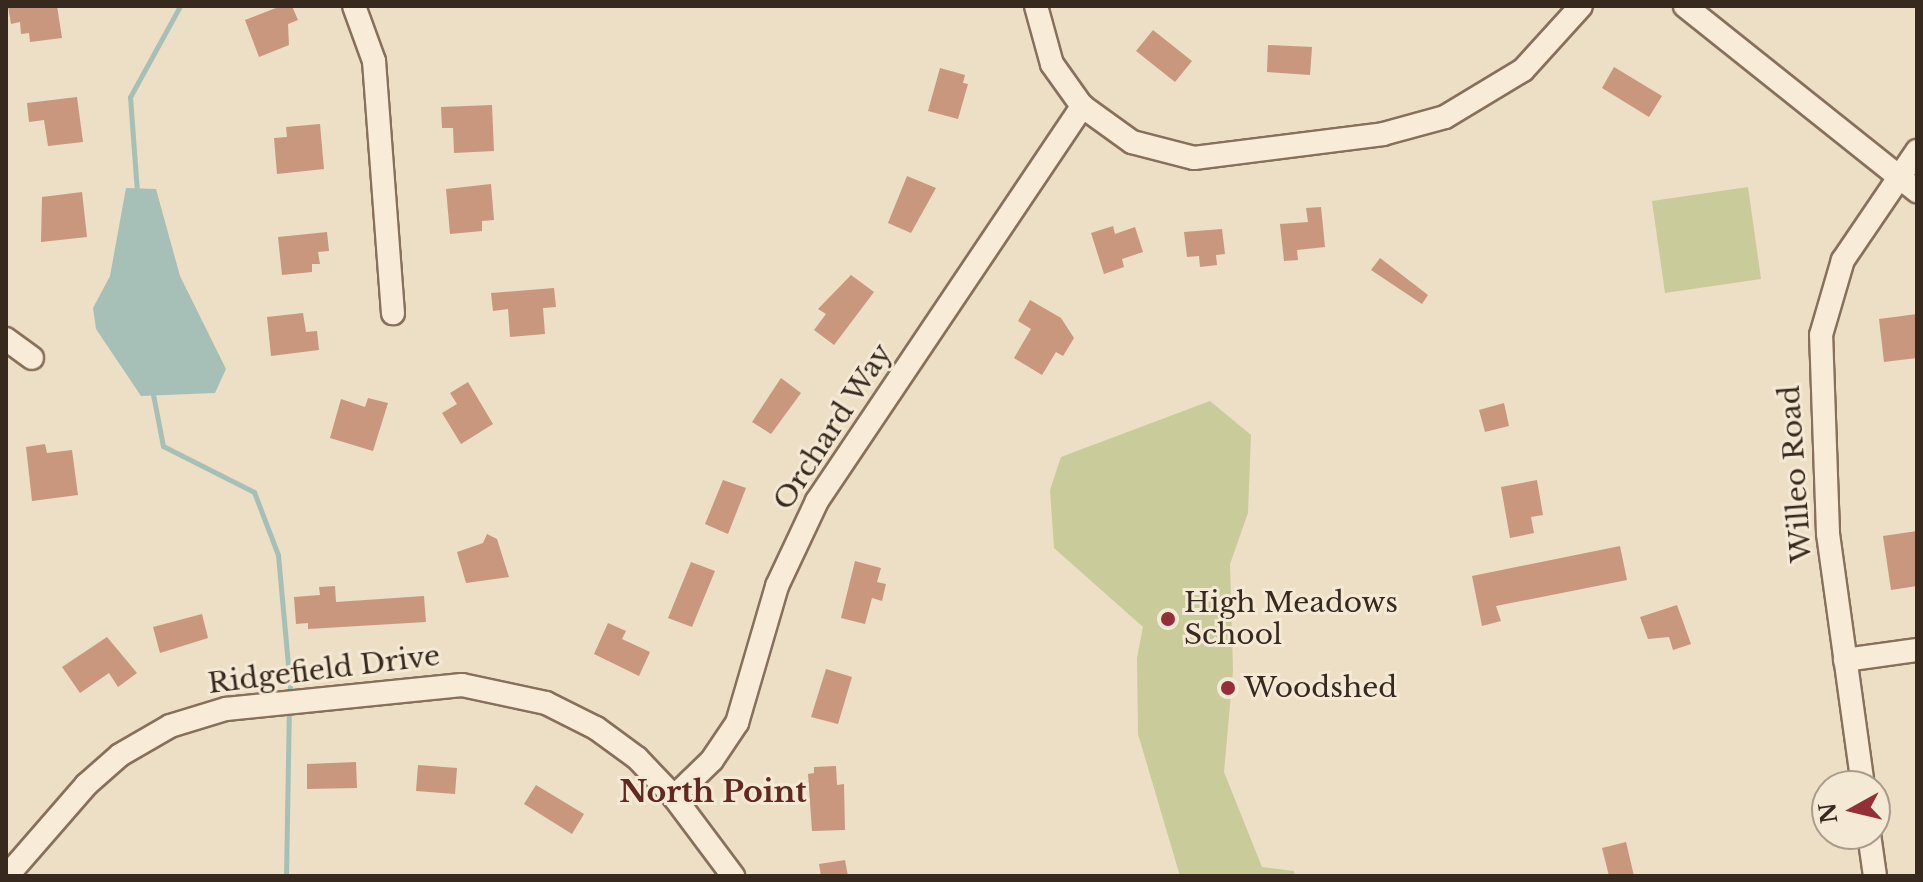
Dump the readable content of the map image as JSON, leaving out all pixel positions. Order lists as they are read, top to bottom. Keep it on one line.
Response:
{"streets":{"street":["Orchard Way","Willeo Road","Ridgefield Drive"]},"crossings":[["Orchard Way","Ridgefield Drive"]],"districts":["North Point"],"places":["High Meadows School","Woodshed"],"north":"left"}
